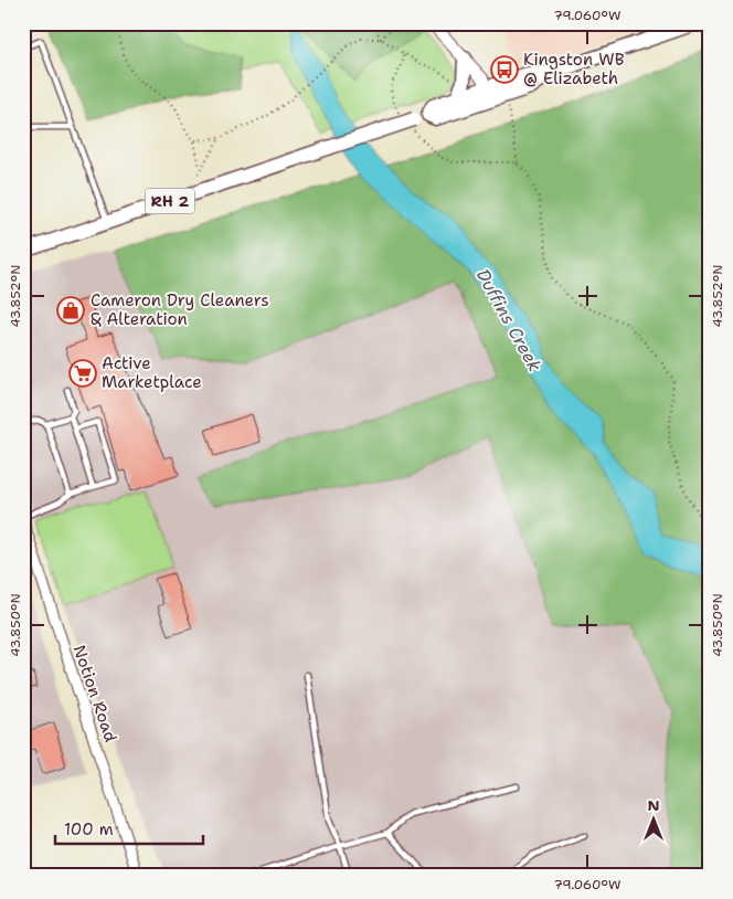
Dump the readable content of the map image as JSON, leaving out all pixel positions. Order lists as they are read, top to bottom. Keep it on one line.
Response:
{"streets":{"main road":["RH 2"],"street":["Notion Road"]},"water":["Duffins Creek"],"places":{"bus stop":["Kingston WB @ Elizabeth"],"shop":["Cameron Dry Cleaners & Alteration"],"supermarket":["Active Marketplace"]},"scale_bar":"100 m","north":"top","coordinates":["79.060°W","43.852°N","43.850°N"]}
